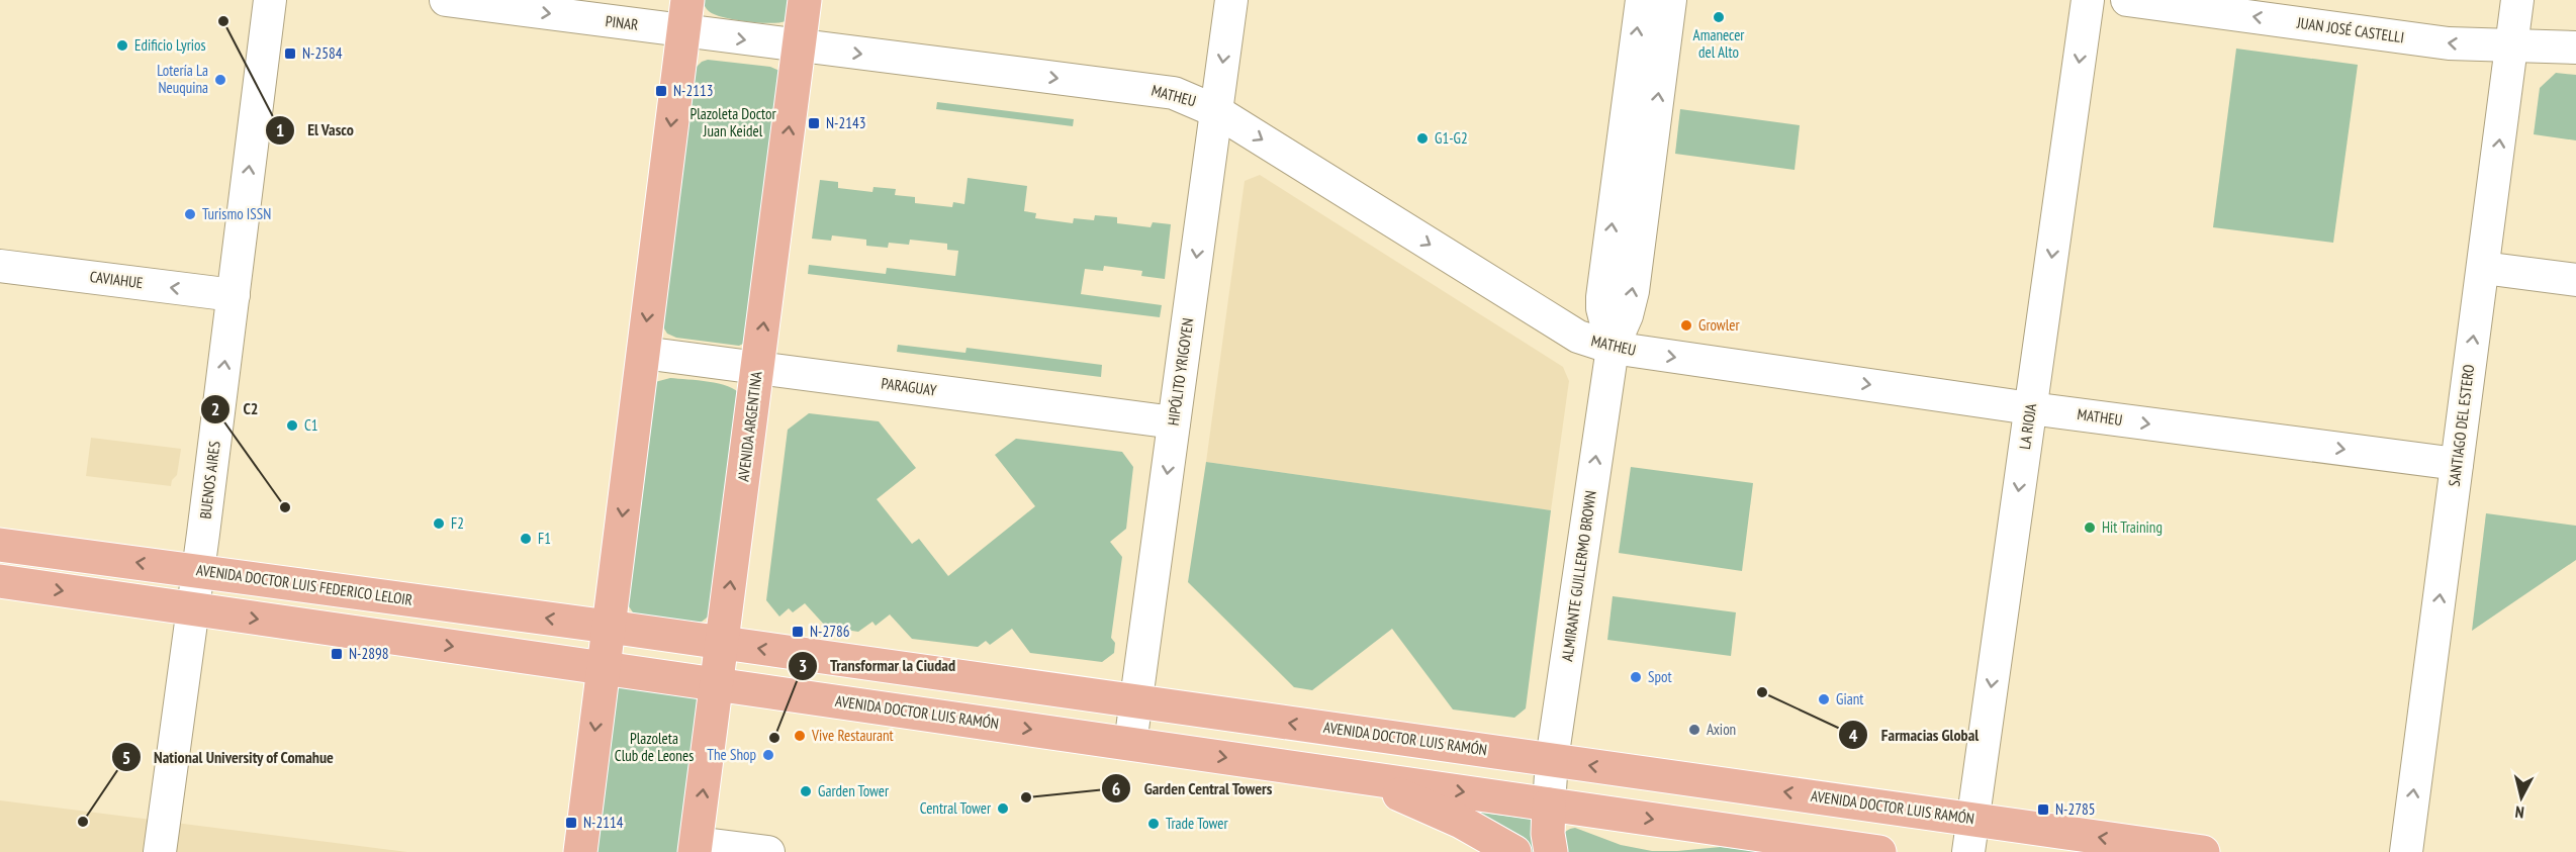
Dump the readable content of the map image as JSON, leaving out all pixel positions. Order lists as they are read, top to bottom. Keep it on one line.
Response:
{"streets":{"main road":["AVENIDA ARGENTINA","AVENIDA DOCTOR LUIS FEDERICO LELOIR","AVENIDA DOCTOR LUIS RAMÓN"],"street":["PINAR","JUAN JOSÉ CASTELLI","MATHEU","CAVIAHUE","HIPÓLITO YRIGOYEN","PARAGUAY","SANTIAGO DEL ESTERO","LA RIOJA","BUENOS AIRES","ALMIRANTE GUILLERMO BROWN"]},"crossings":[["PINAR","MATHEU"],["PINAR","AVENIDA ARGENTINA"],["JUAN JOSÉ CASTELLI","SANTIAGO DEL ESTERO"],["MATHEU","HIPÓLITO YRIGOYEN"],["MATHEU","SANTIAGO DEL ESTERO"],["MATHEU","AVENIDA ARGENTINA"],["MATHEU","LA RIOJA"],["MATHEU","ALMIRANTE GUILLERMO BROWN"],["CAVIAHUE","BUENOS AIRES"],["HIPÓLITO YRIGOYEN","PARAGUAY"],["HIPÓLITO YRIGOYEN","AVENIDA DOCTOR LUIS RAMÓN"],["PARAGUAY","AVENIDA ARGENTINA"],["AVENIDA ARGENTINA","AVENIDA DOCTOR LUIS RAMÓN"],["LA RIOJA","AVENIDA DOCTOR LUIS RAMÓN"],["BUENOS AIRES","AVENIDA DOCTOR LUIS FEDERICO LELOIR"],["ALMIRANTE GUILLERMO BROWN","AVENIDA DOCTOR LUIS RAMÓN"],["AVENIDA DOCTOR LUIS FEDERICO LELOIR","AVENIDA DOCTOR LUIS RAMÓN"]],"one_way":["PINAR","JUAN JOSÉ CASTELLI","MATHEU","CAVIAHUE","HIPÓLITO YRIGOYEN","SANTIAGO DEL ESTERO","LA RIOJA","BUENOS AIRES","ALMIRANTE GUILLERMO BROWN"],"parks":["Plazoleta Doctor Juan Keidel","Plazoleta Club de Leones"],"places":{"other":["Amanecer del Alto","El Vasco","Edificio Lyrios","Lotería La Neuquina","G1-G2","Turismo ISSN","Growler","C1","C2","F2","Hit Training","F1","Spot","Farmacias Global","Giant","Axion","Vive Restaurant","Transformar la Ciudad","The Shop","Garden Tower","Garden Central Towers","Central Tower","National University of Comahue","Trade Tower"],"transit":["N-2584","N-2113","N-2143","N-2786","N-2898","N-2785","N-2114"]},"north":"bottom"}
